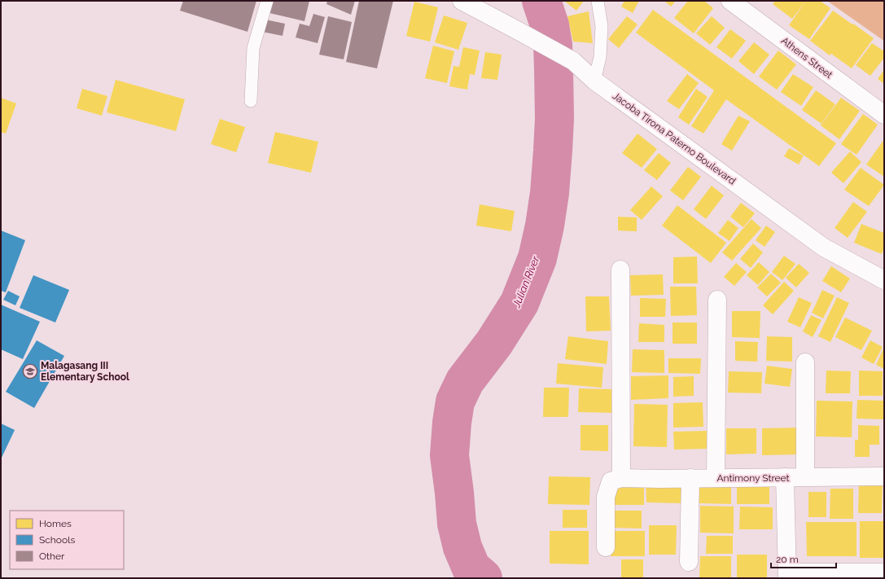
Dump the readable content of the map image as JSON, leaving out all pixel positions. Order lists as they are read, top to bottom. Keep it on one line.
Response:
{"streets":{"street":["Athens Street","Jacoba Tirona Paterno Boulevard","Antimony Street"]},"water":["Julian River"],"places":{"school or university":["Malagasang III Elementary School"]},"legend":["Homes","Schools","Other"],"scale_bar":"20 m"}
